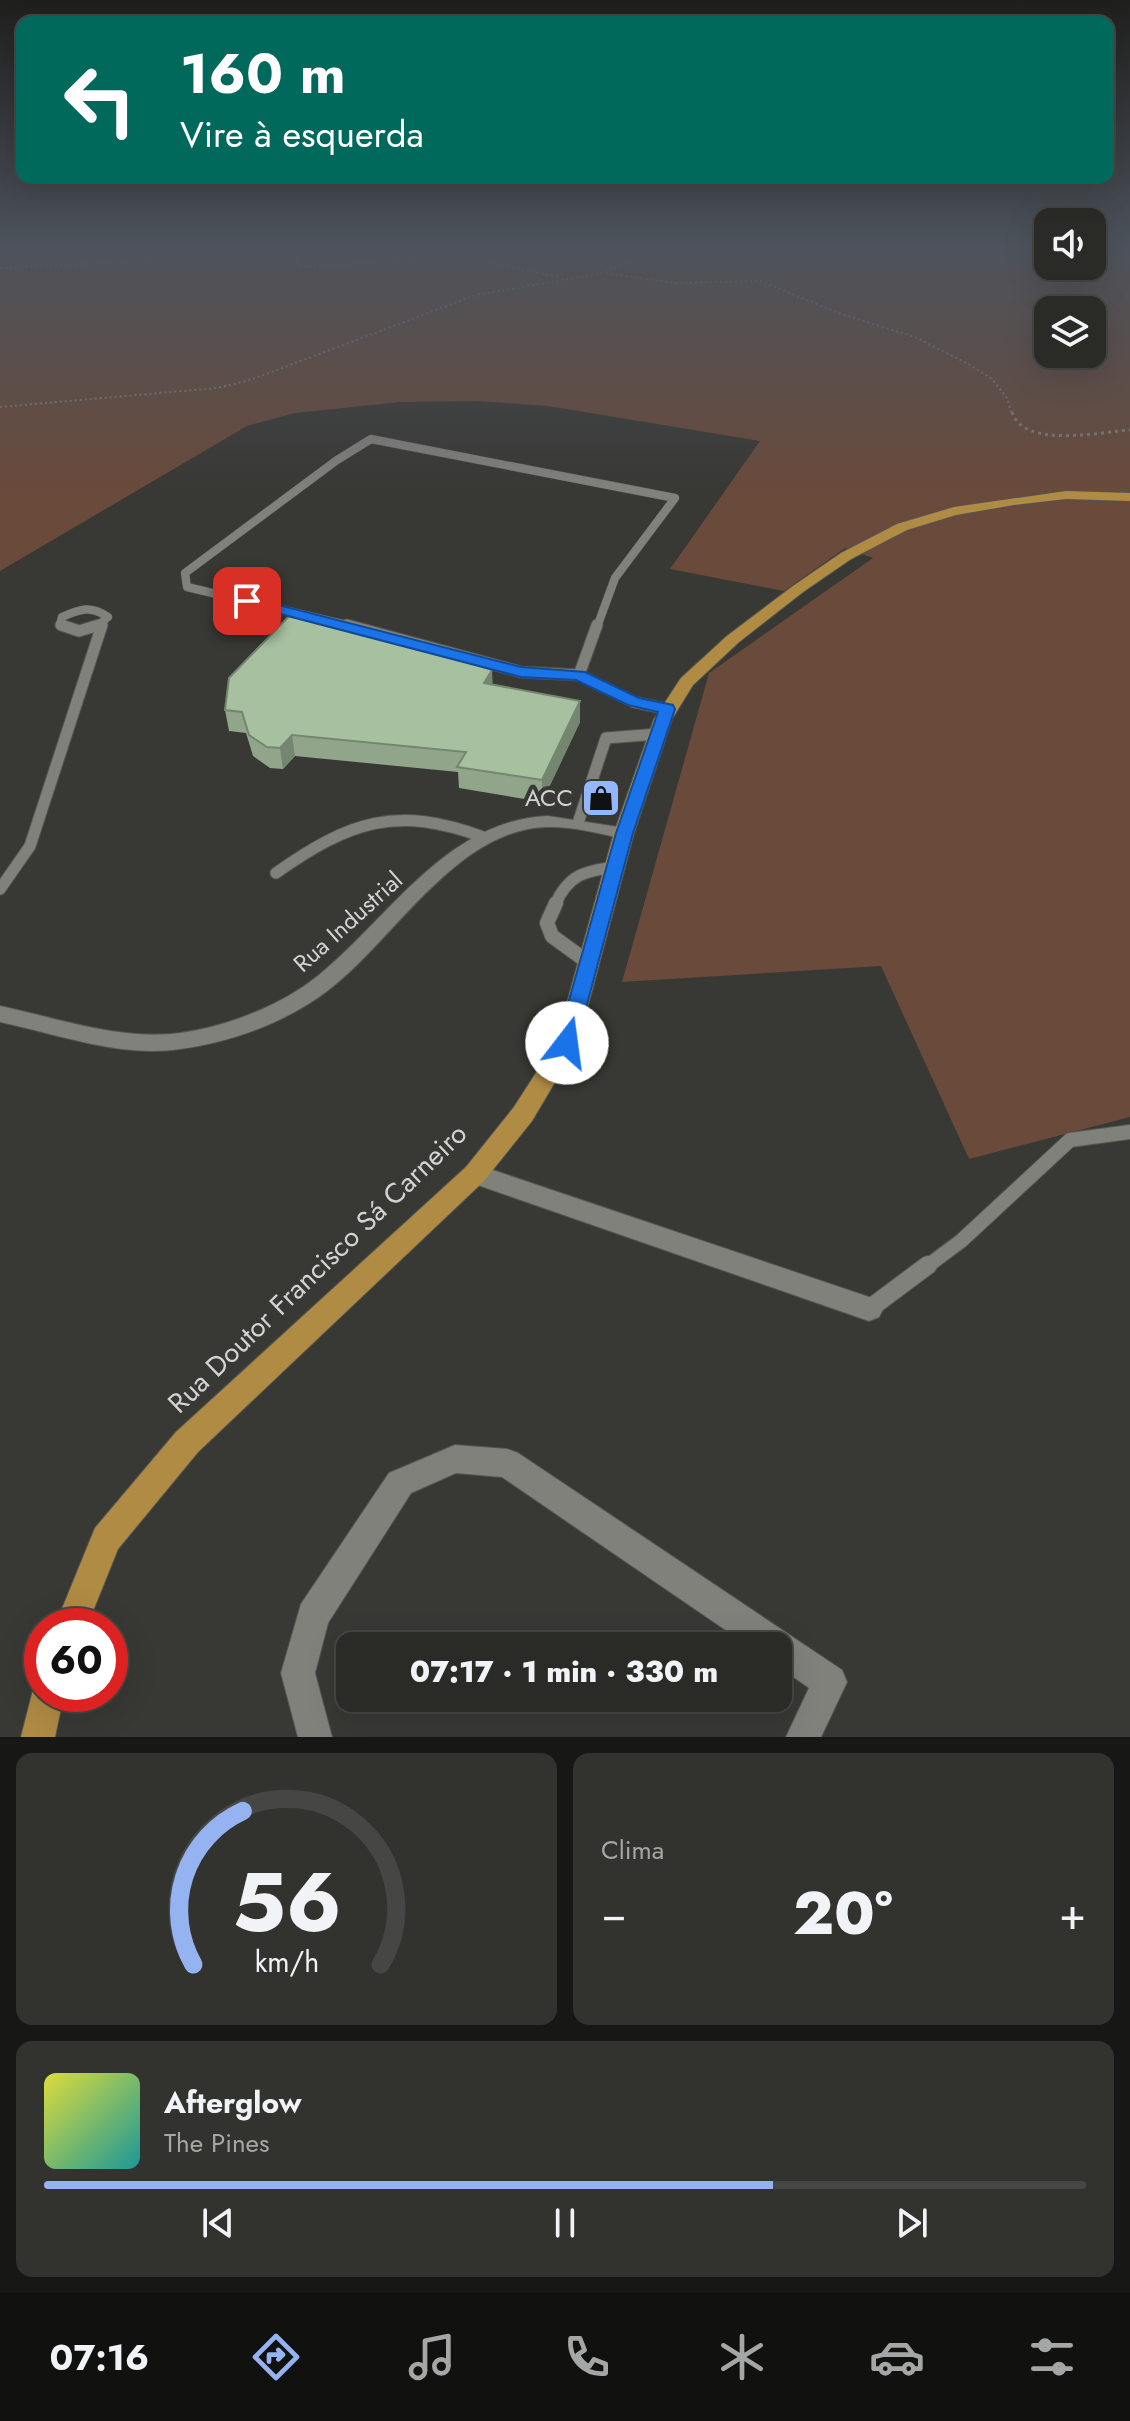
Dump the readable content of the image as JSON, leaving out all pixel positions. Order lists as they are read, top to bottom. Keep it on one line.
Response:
{"streets":{"main road":["Rua Doutor Francisco Sá Carneiro"],"street":["Rua Industrial"]},"crossings":[["Rua Industrial","Rua Doutor Francisco Sá Carneiro"]],"places":{"shop":["ACC"]},"page":{"turn":["160 m","Vire à esquerda"],"limit":"60","trip":"07:17 · 1 min · 330 m","tile":"Clima","heat":["−","20°","+"],"song":["Afterglow","The Pines"],"tabs":"07:16","gauge":["56","km/h"]}}
